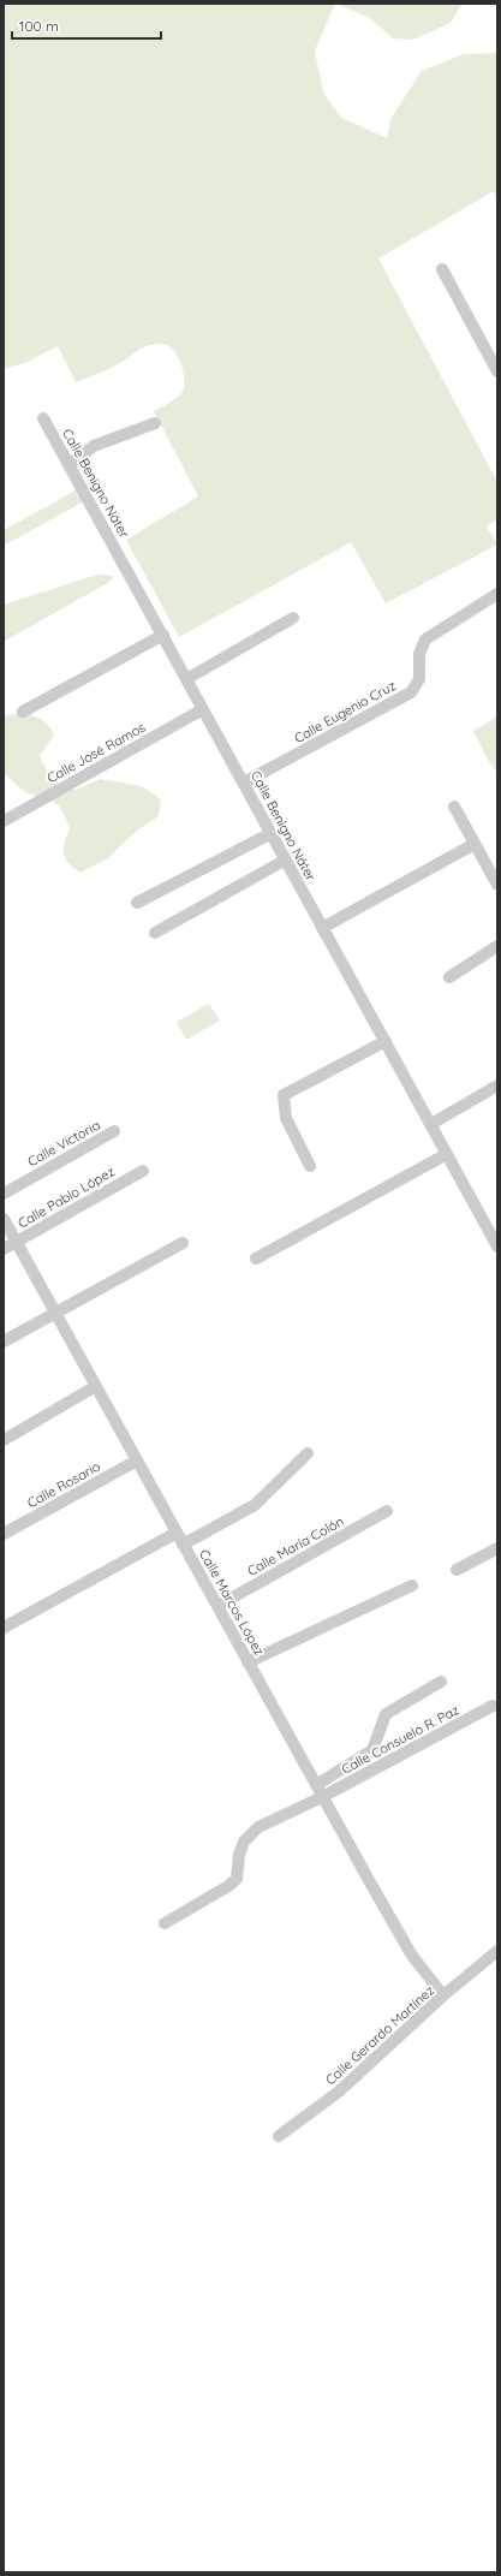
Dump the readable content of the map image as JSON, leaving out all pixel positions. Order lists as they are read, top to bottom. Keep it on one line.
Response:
{"streets":{"street":["Calle Benigno Náter","Calle Eugenio Cruz","Calle José Ramos","Calle Victoria","Calle Pablo López","Calle Rosario","Calle María Colón","Calle Marcos López","Calle Consuelo R. Paz","Calle Gerardo Martínez"]},"crossings":[["Calle Benigno Náter","Calle Eugenio Cruz"],["Calle Benigno Náter","Calle José Ramos"],["Calle Pablo López","Calle Marcos López"],["Calle Rosario","Calle Marcos López"],["Calle María Colón","Calle Marcos López"],["Calle Marcos López","Calle Consuelo R. Paz"],["Calle Marcos López","Calle Gerardo Martínez"]],"scale_bar":"100 m"}
